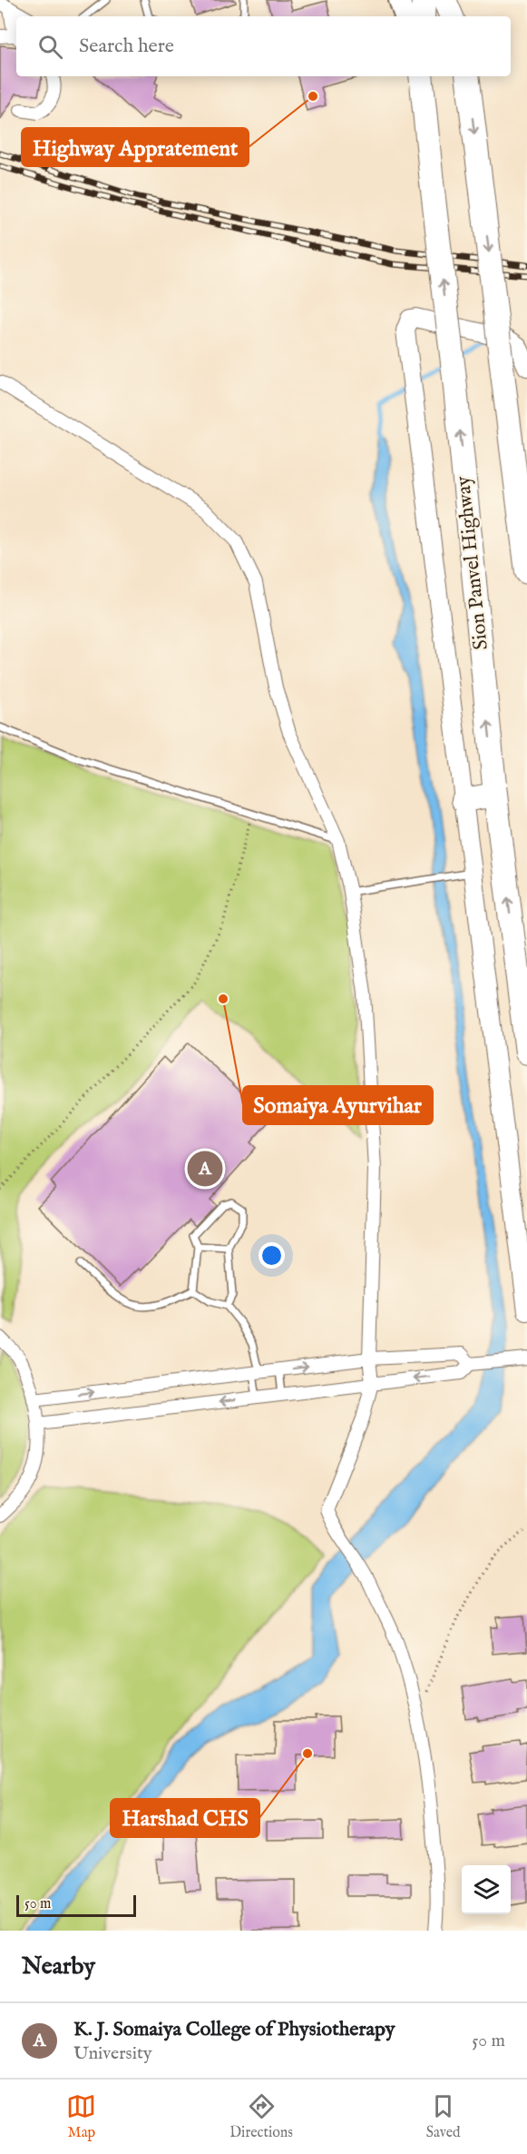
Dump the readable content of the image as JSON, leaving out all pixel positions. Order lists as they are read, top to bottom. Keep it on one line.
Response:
{"streets":{"highway":["Sion Panvel Highway"]},"places":["Highway Appratement","Somaiya Ayurvihar","Harshad CHS"],"scale_bar":"50 m","page":{"search":"Search here","pins":"A","scale":"50 m","heading":"Nearby","list":[{"mark":"A","name":"K. J. Somaiya College of Physiotherapy","note":"University","value":"50 m"}],"nav":["Map","Directions","Saved"]}}
